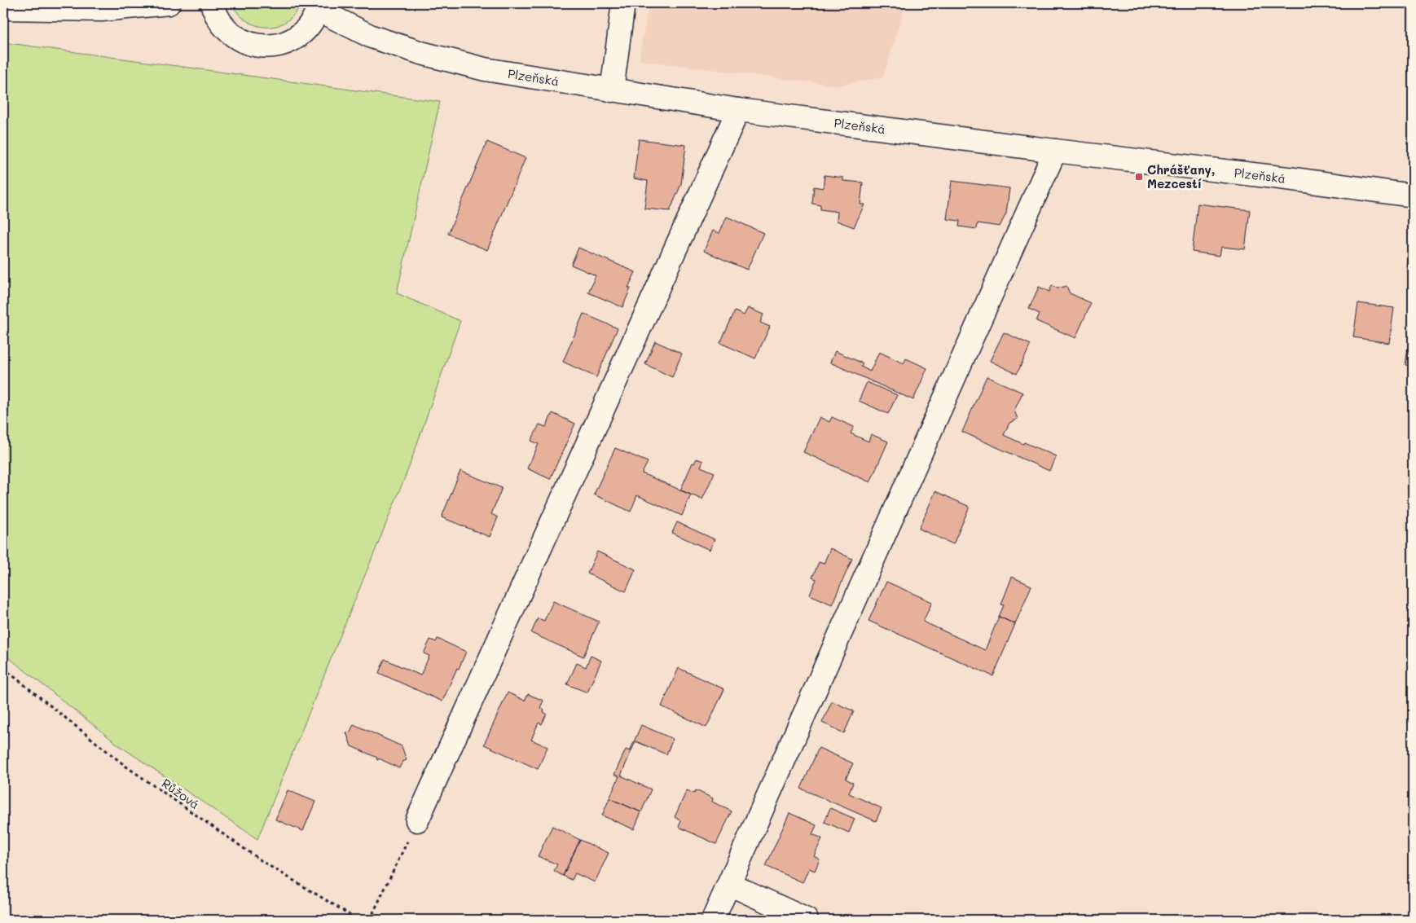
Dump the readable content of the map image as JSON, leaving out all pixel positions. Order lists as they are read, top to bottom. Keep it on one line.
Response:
{"streets":{"street":["Plzeňská"],"path":["Růžová"]},"places":{"transit":["Chrášťany, Mezcestí"]}}
